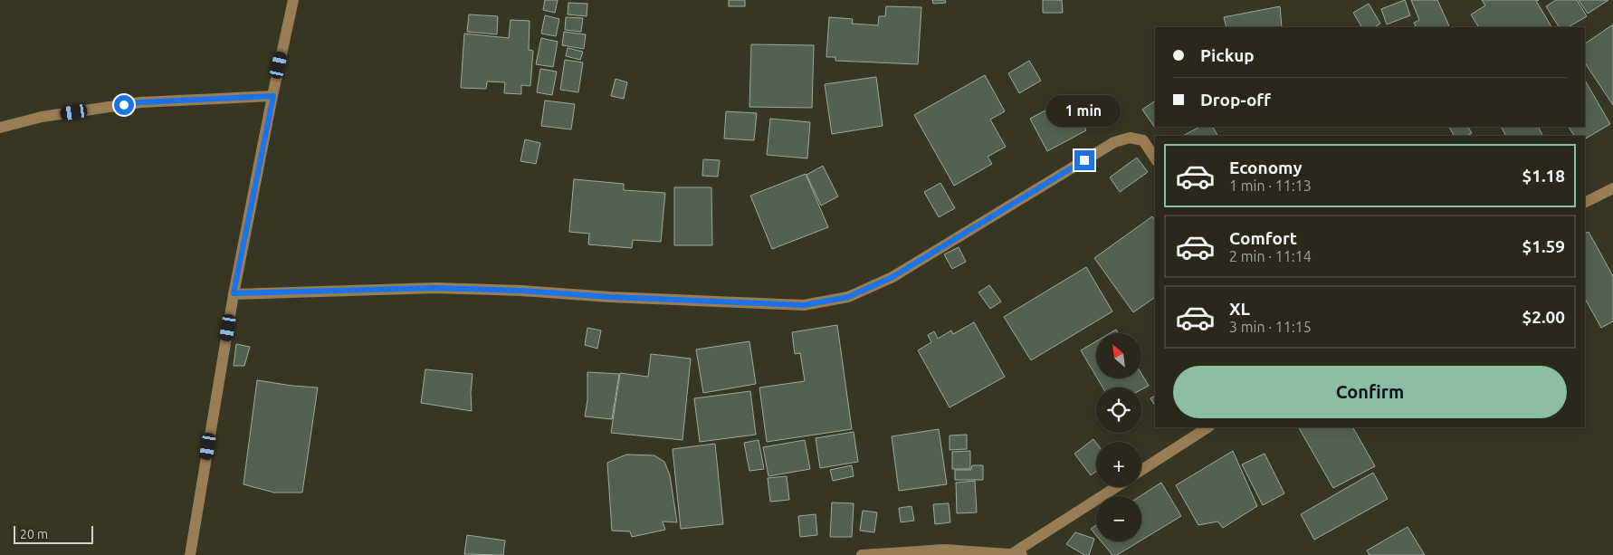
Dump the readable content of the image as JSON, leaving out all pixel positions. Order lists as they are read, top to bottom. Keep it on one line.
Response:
{"scale_bar":"20 m","north":"top left","page":{"banner":["Pickup","Drop-off"],"bubble":"1 min","list":[{"name":"Economy","note":"1 min · 11:13","value":"$1.18"},{"name":"Comfort","note":"2 min · 11:14","value":"$1.59"},{"name":"XL","note":"3 min · 11:15","value":"$2.00"}],"map_buttons":["+","−"],"buttons":"Confirm","scale":"20 m"}}
